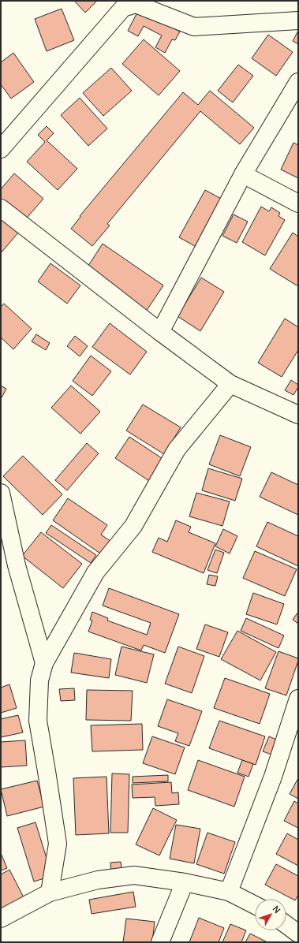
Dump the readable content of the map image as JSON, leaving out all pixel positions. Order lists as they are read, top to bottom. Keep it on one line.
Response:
{"north":"top right"}
